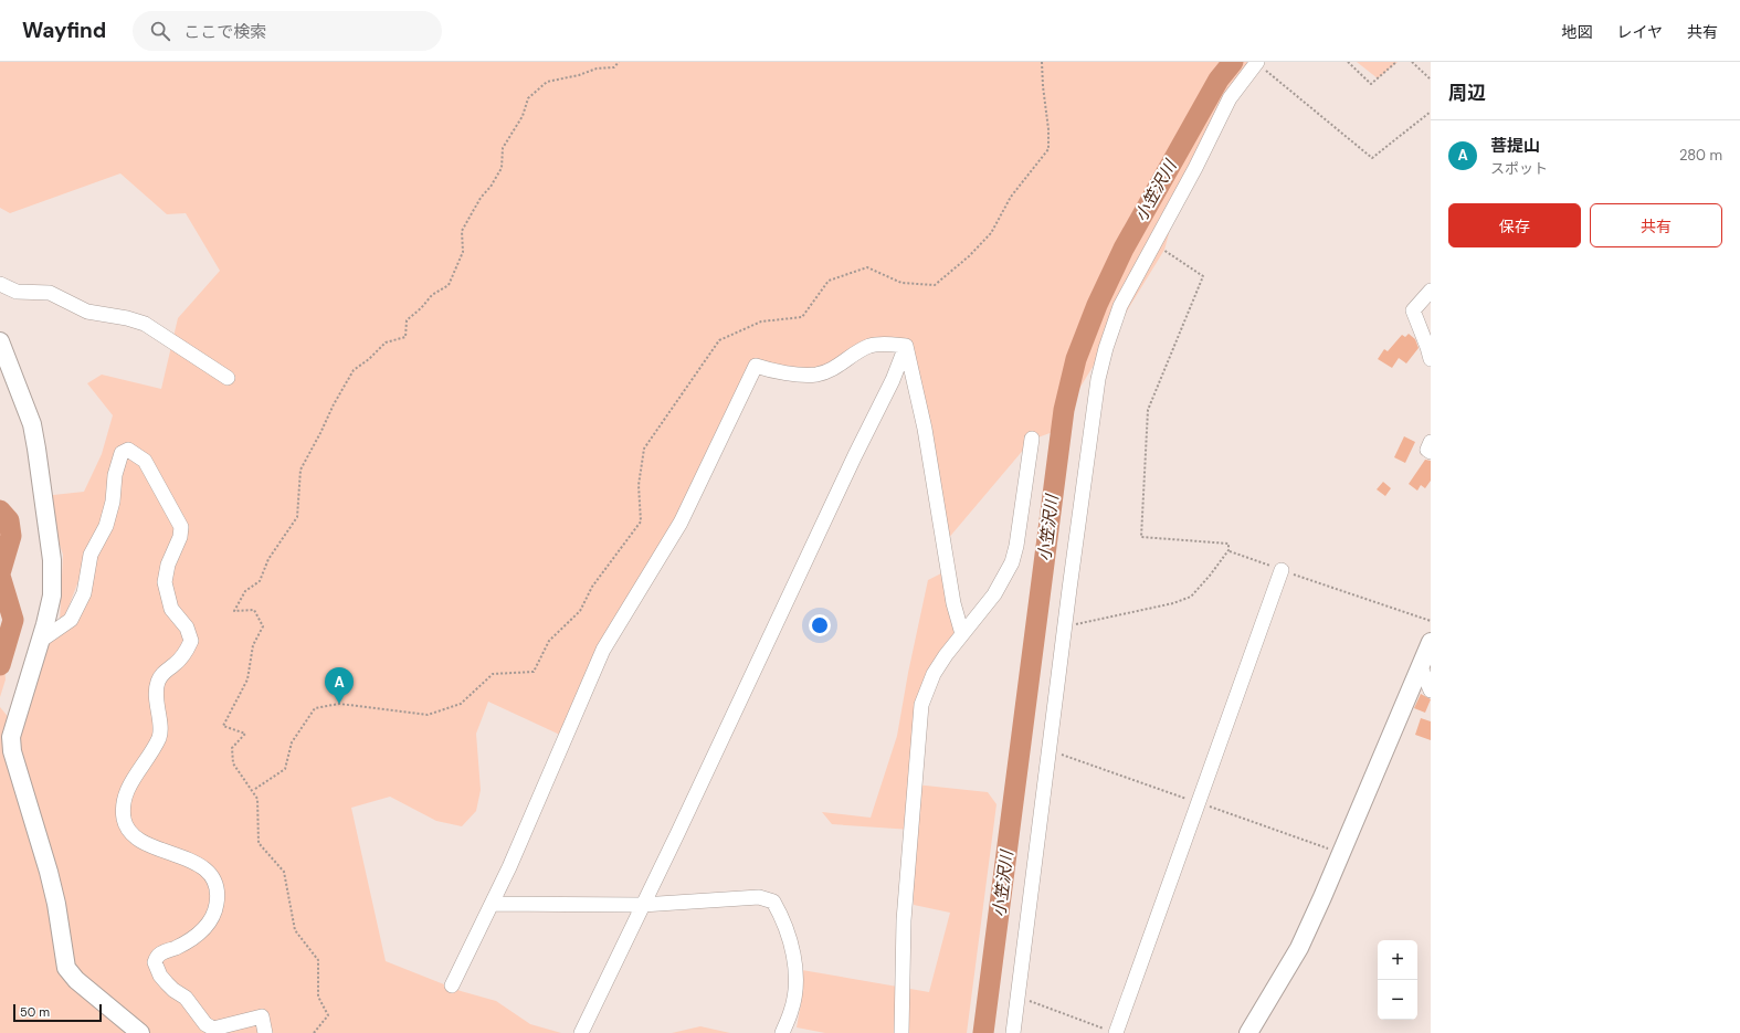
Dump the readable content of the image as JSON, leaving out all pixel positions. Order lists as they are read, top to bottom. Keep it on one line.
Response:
{"water":["小笠沢川"],"scale_bar":"50 m","page":{"header":"Wayfind","search":"ここで検索","nav":["地図","レイヤ","共有"],"heading":"周辺","list":[{"mark":"A","name":"菩提山","note":"スポット","value":"280 m"}],"buttons":["保存","共有"],"pins":"A","map_buttons":["+","−"],"scale":"50 m"}}
